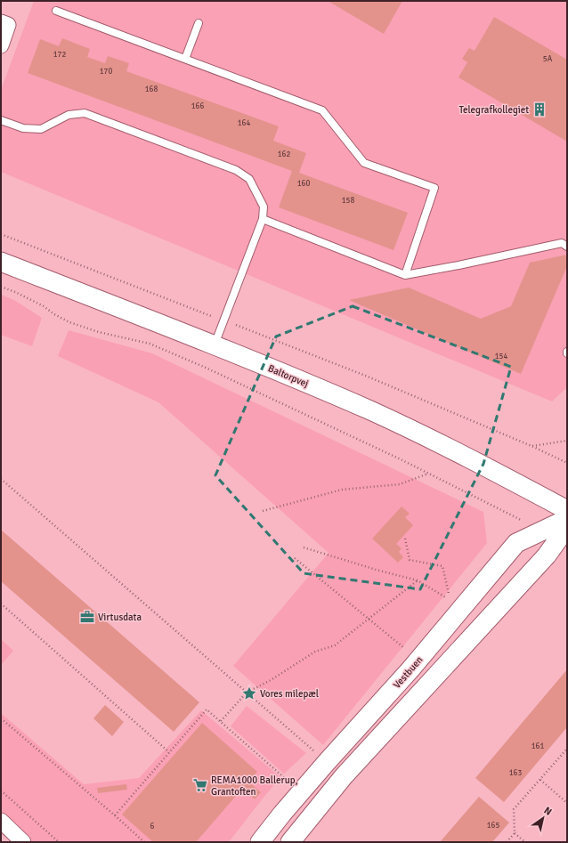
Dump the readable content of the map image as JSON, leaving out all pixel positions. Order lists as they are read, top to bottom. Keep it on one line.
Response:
{"streets":{"street":["Baltorpvej","Vestbuen"]},"places":{"building":["Telegrafkollegiet"],"office":["Virtusdata"],"place":["Vores milepæl"],"supermarket":["REMA1000 Ballerup, Grantoften"]},"house_numbers":["172","5A","170","168","166","164","162","160","158","154","161","163","165","6"],"north":"top right"}
